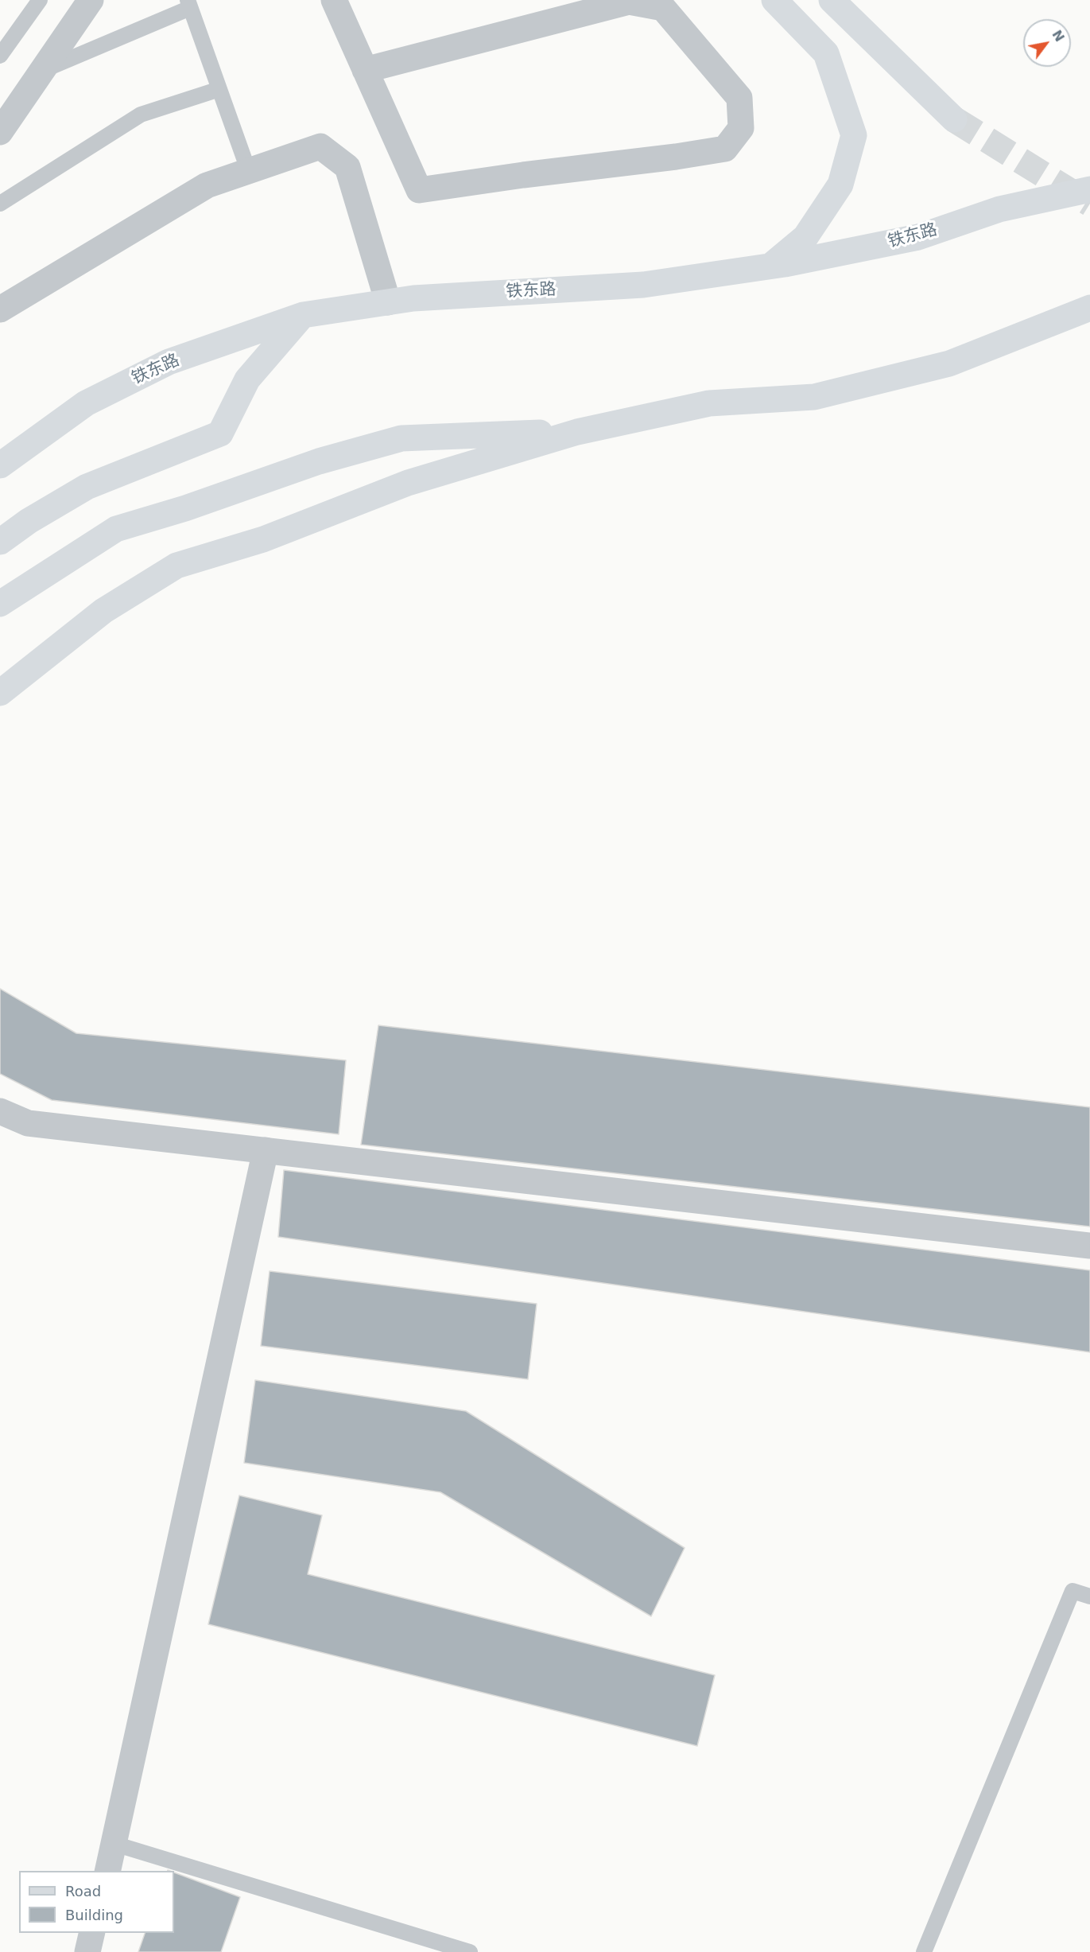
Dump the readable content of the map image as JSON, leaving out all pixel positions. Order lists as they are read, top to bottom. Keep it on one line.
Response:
{"streets":{"main road":["铁东路"]},"legend":["Road","Building"],"north":"top right"}
